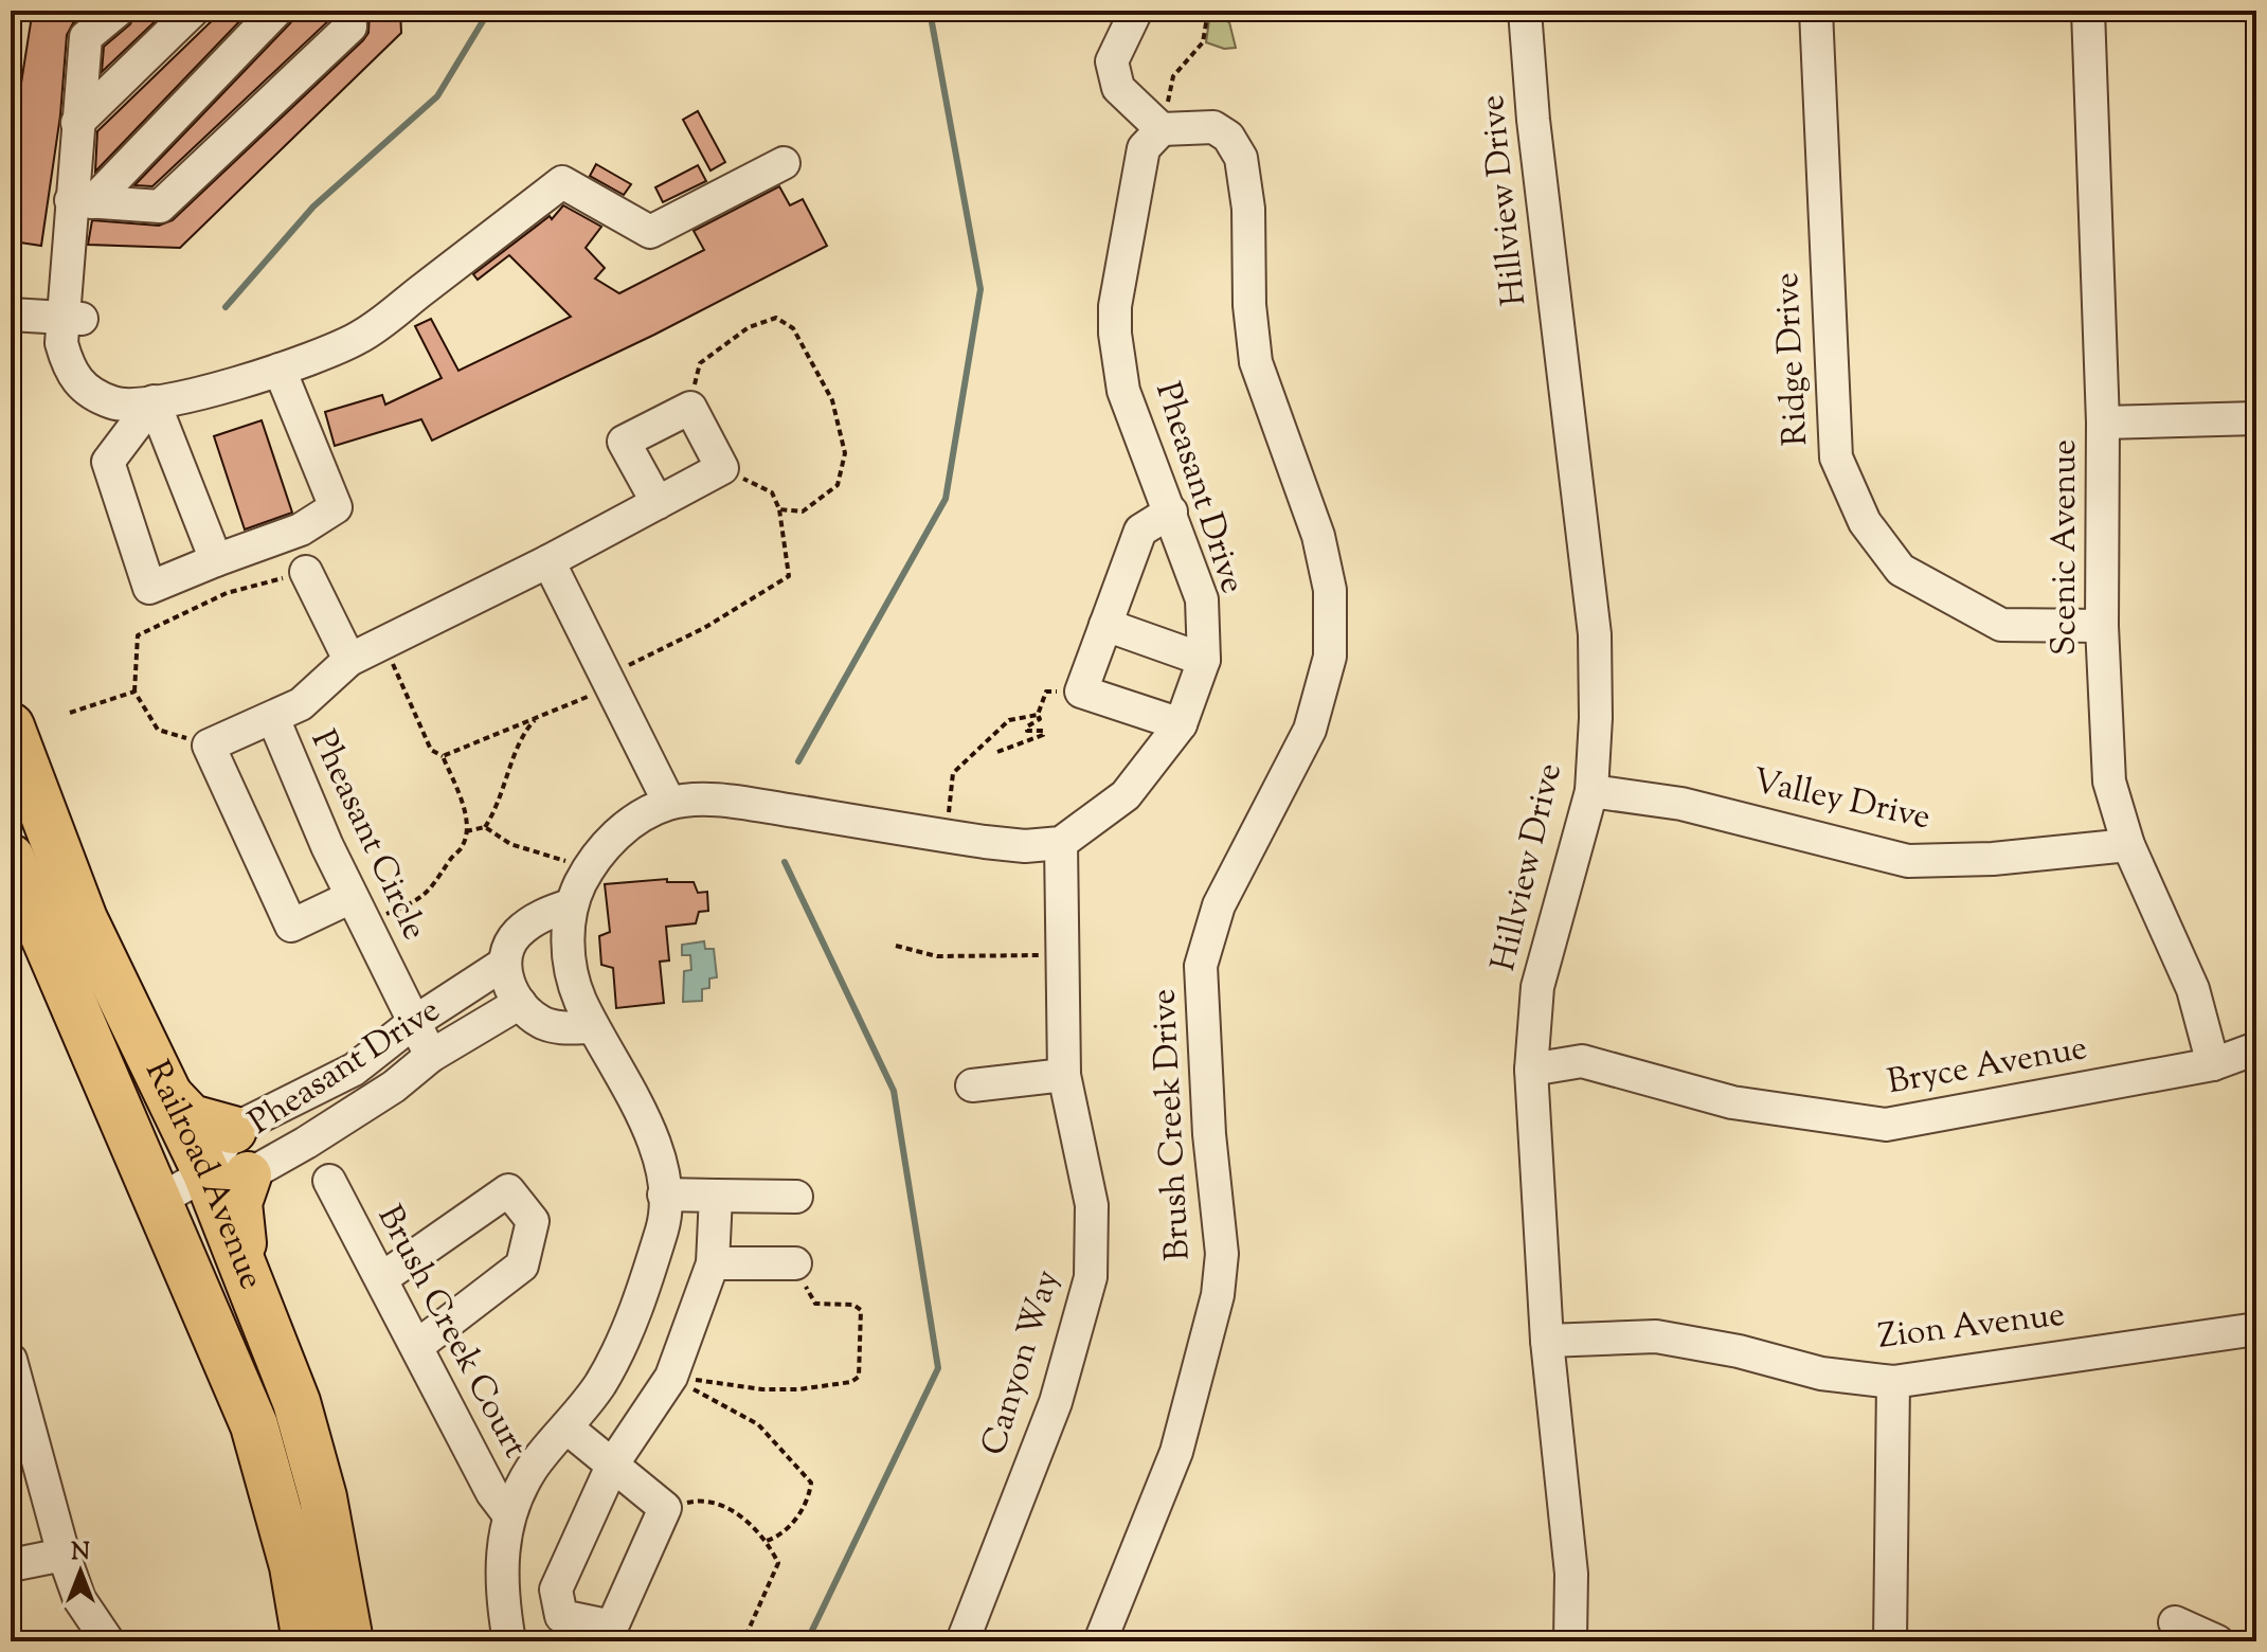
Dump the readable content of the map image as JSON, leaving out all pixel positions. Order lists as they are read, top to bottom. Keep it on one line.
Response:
{"streets":{"highway":["Railroad Avenue"],"street":["Hillview Drive","Ridge Drive","Pheasant Drive","Scenic Avenue","Valley Drive","Pheasant Circle","Bryce Avenue","Brush Creek Drive","Zion Avenue","Brush Creek Court","Canyon Way"]},"crossings":[["Hillview Drive","Valley Drive"],["Hillview Drive","Bryce Avenue"],["Hillview Drive","Zion Avenue"],["Ridge Drive","Scenic Avenue"],["Pheasant Drive","Pheasant Circle"],["Pheasant Drive","Brush Creek Drive"],["Pheasant Drive","Railroad Avenue"],["Pheasant Drive","Canyon Way"],["Scenic Avenue","Valley Drive"],["Scenic Avenue","Bryce Avenue"]],"north":"top"}
